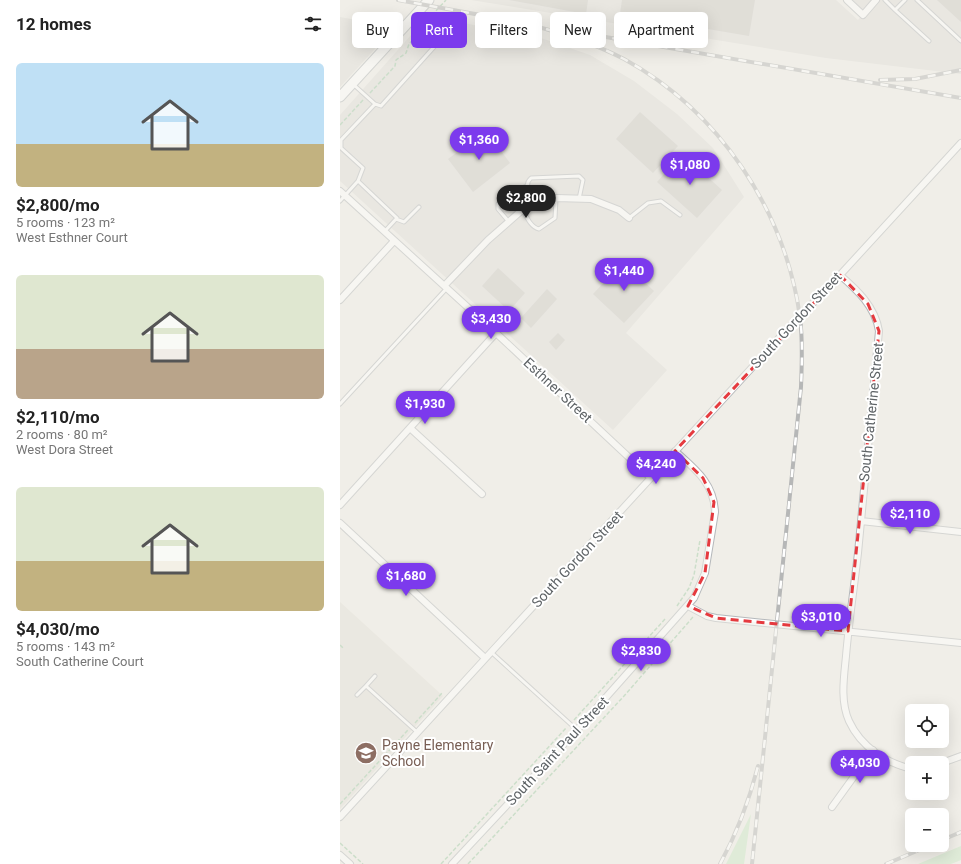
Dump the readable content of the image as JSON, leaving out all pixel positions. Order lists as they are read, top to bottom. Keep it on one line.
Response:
{"streets":{"street":["South Gordon Street","Esthner Street","South Catherine Street","South Saint Paul Street"]},"crossings":[["South Gordon Street","Esthner Street"],["South Gordon Street","South Catherine Street"],["South Gordon Street","South Saint Paul Street"]],"places":{"school or university":["Payne Elementary School"]},"page":{"heading":"12 homes","chip":["Buy","Rent","Filters","New","Apartment"],"list":[{"name":"$2,800/mo","note":"5 rooms · 123 m² · West Esthner Court"},{"name":"$2,110/mo","note":"2 rooms · 80 m² · West Dora Street"},{"name":"$4,030/mo","note":"5 rooms · 143 m² · South Catherine Court"}],"price":["$1,360","$1,080","$2,800","$1,440","$3,430","$1,930","$4,240","$2,110","$1,680","$3,010","$2,830","$4,030"],"map_buttons":["+","−"]}}
